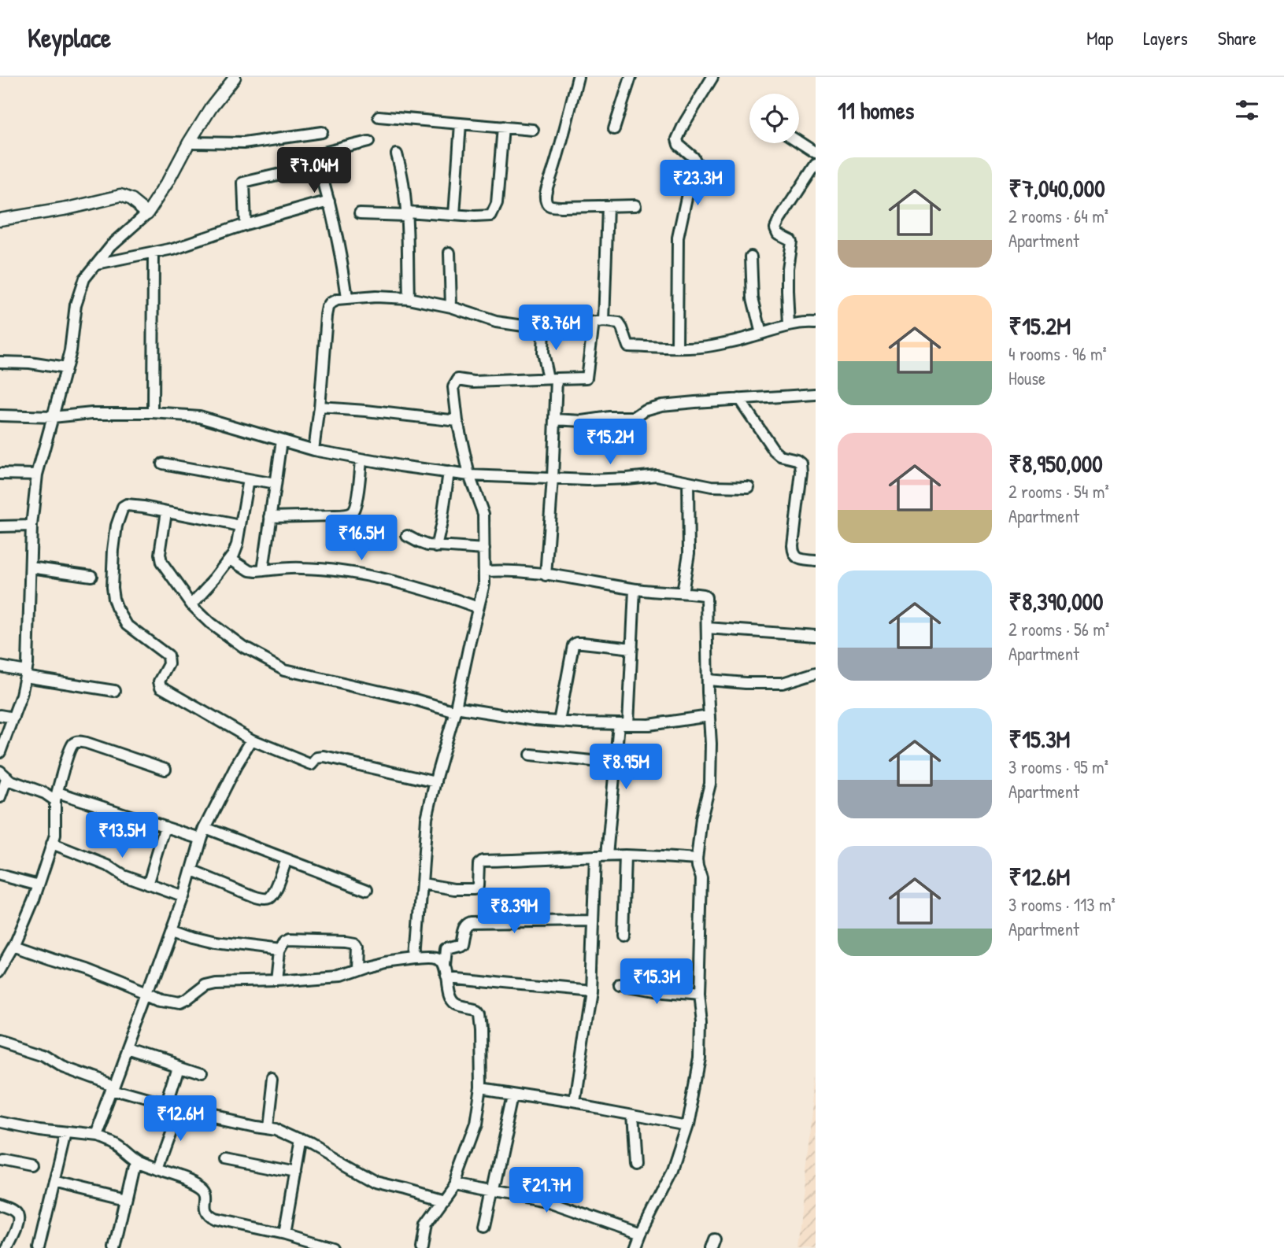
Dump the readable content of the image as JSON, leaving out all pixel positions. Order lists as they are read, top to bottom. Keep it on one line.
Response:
{"page":{"header":"Keyplace","nav":["Map","Layers","Share"],"heading":"11 homes","list":[{"name":"₹7,040,000","note":"2 rooms · 64 m² · Apartment"},{"name":"₹15.2M","note":"4 rooms · 96 m² · House"},{"name":"₹8,950,000","note":"2 rooms · 54 m² · Apartment"},{"name":"₹8,390,000","note":"2 rooms · 56 m² · Apartment"},{"name":"₹15.3M","note":"3 rooms · 95 m² · Apartment"},{"name":"₹12.6M","note":"3 rooms · 113 m² · Apartment"}],"price":["₹7.04M","₹23.3M","₹8.76M","₹15.2M","₹16.5M","₹8.95M","₹13.5M","₹8.39M","₹15.3M","₹12.6M","₹21.7M"]}}
